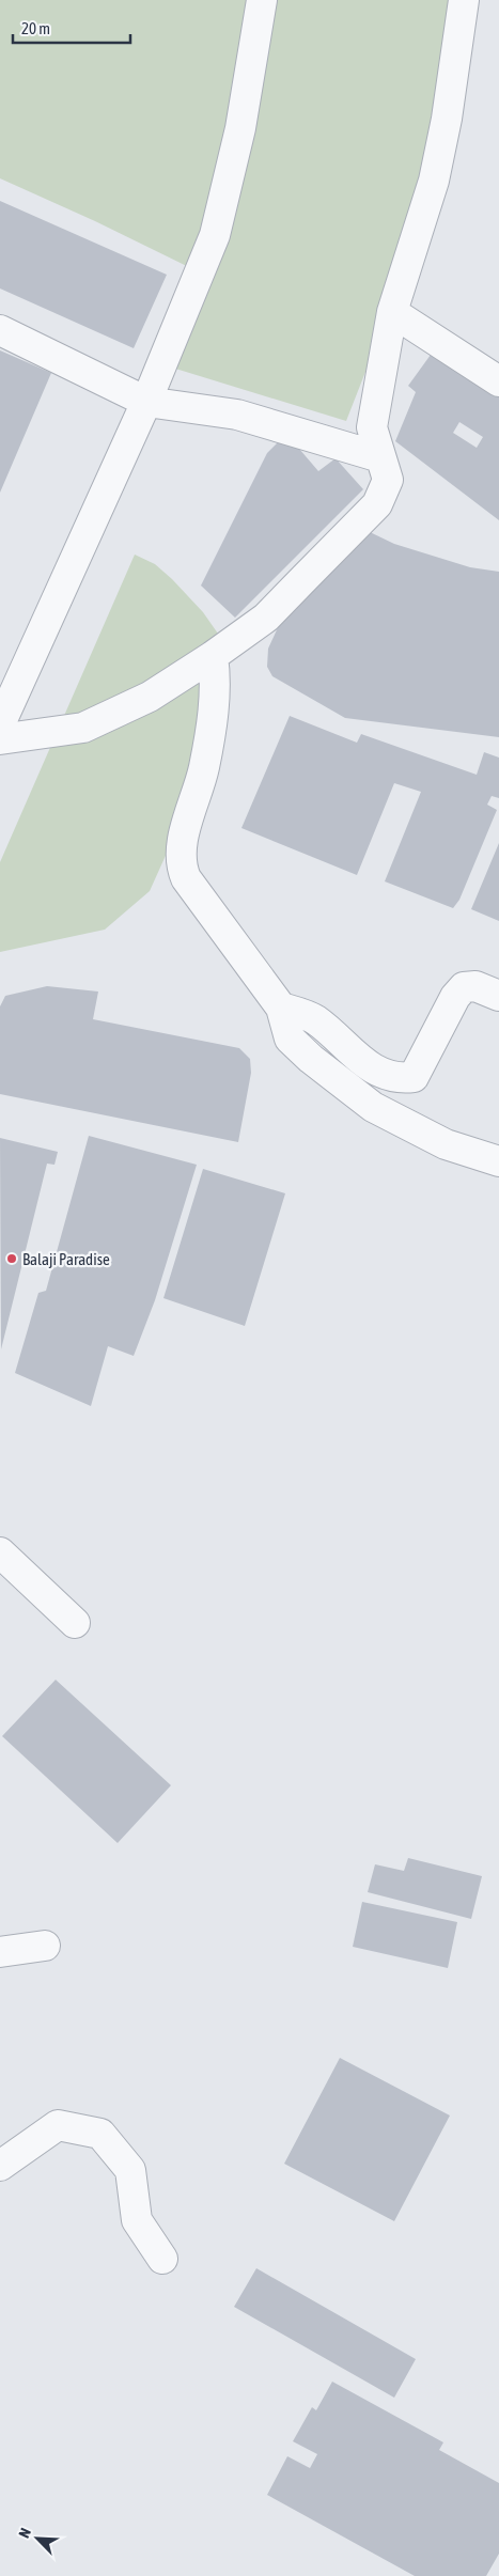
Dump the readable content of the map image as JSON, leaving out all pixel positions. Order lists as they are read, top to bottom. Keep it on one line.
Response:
{"places":["Balaji Paradise"],"scale_bar":"20 m","north":"top left"}
